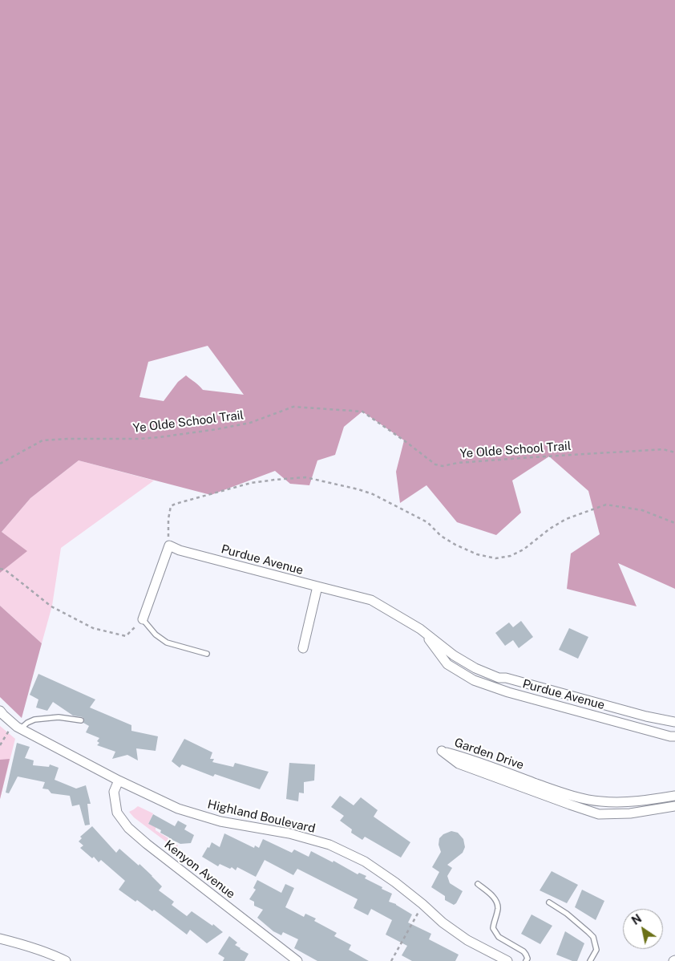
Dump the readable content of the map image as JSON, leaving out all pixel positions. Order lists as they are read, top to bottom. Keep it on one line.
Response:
{"streets":{"street":["Purdue Avenue","Garden Drive","Highland Boulevard","Kenyon Avenue"],"path":["Ye Olde School Trail"]},"crossings":[["Highland Boulevard","Kenyon Avenue"]],"north":"top left"}
